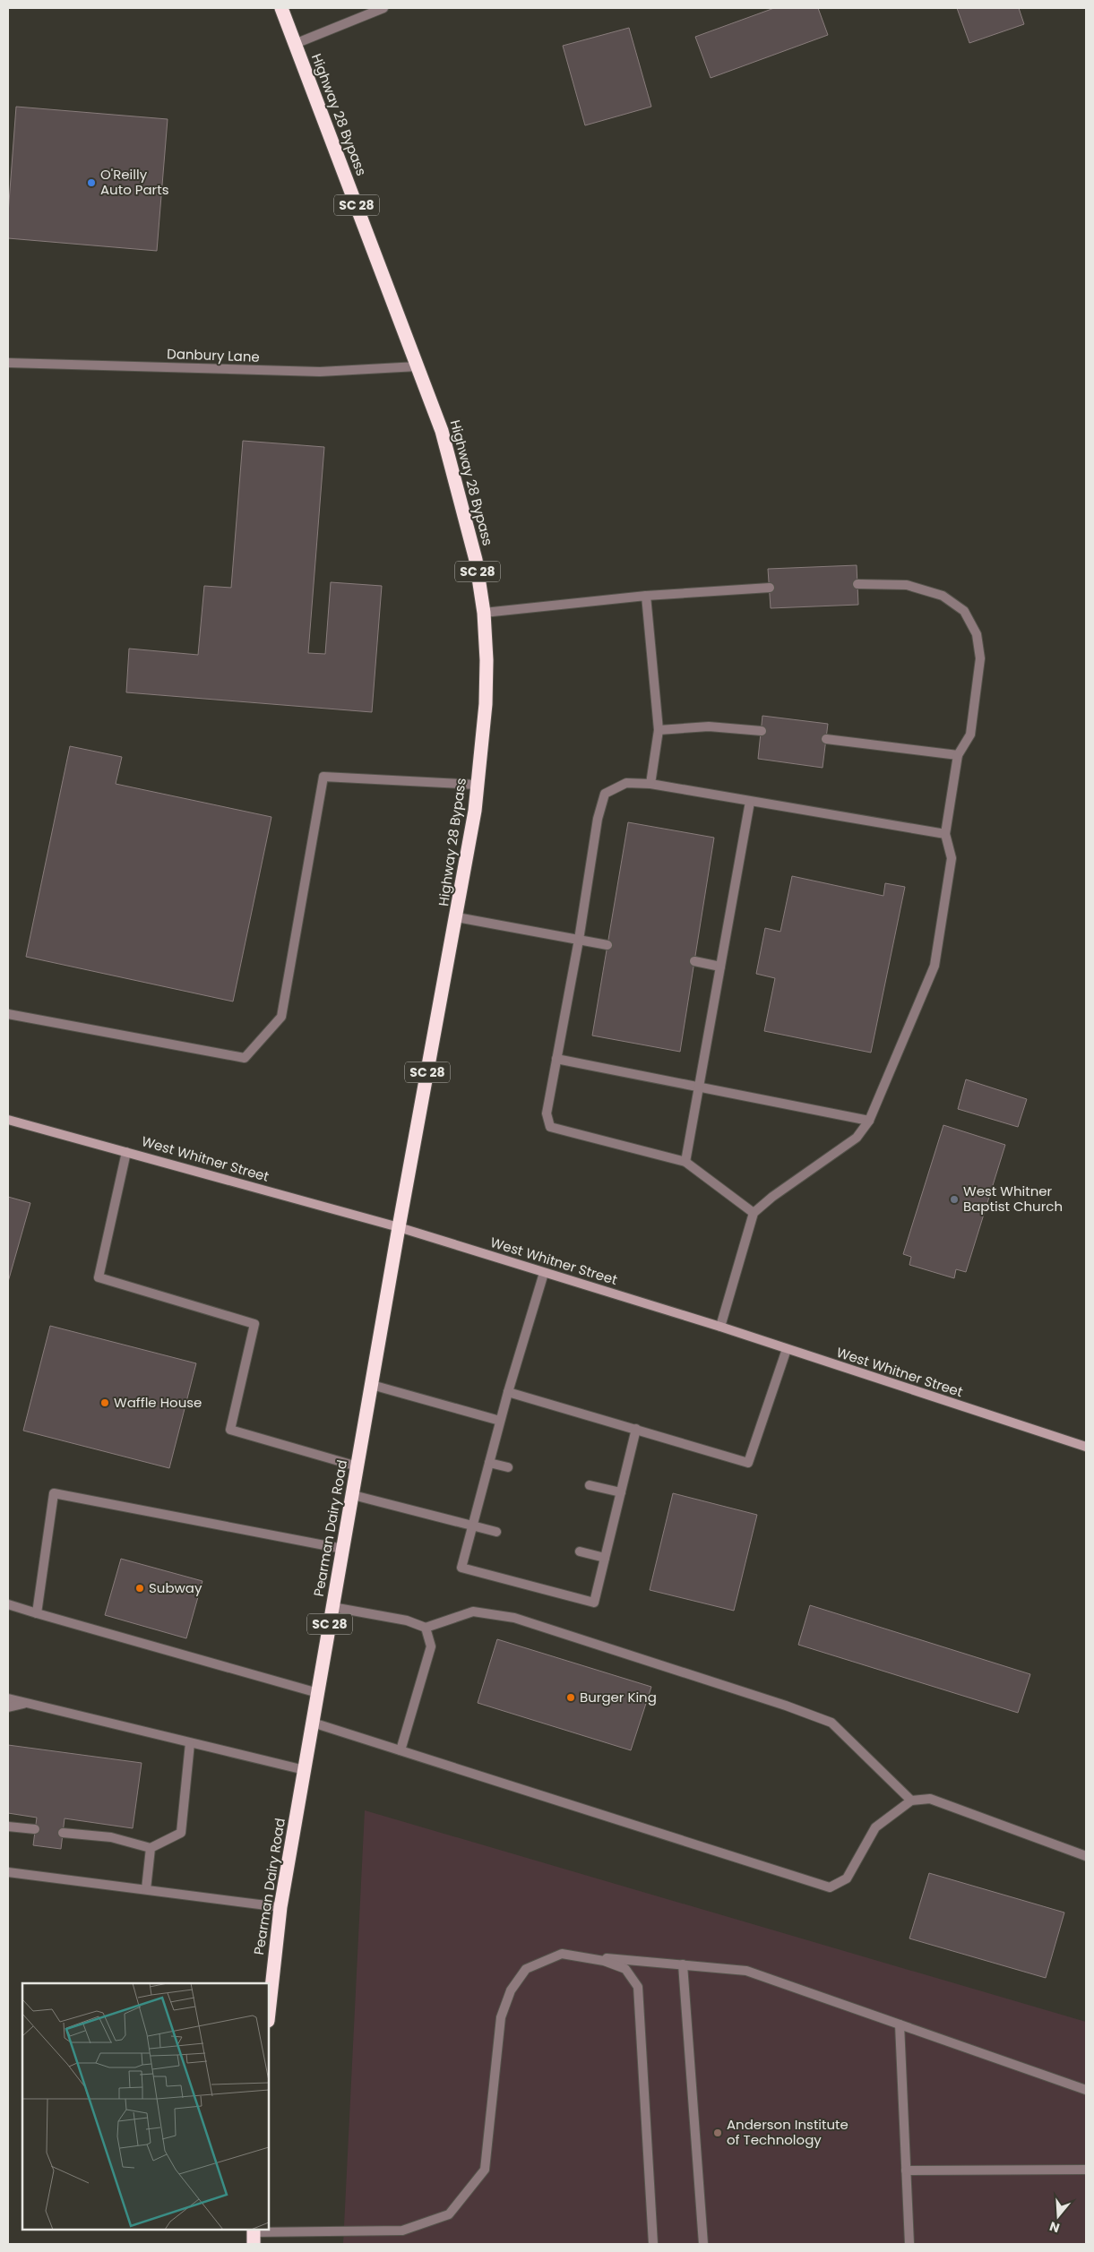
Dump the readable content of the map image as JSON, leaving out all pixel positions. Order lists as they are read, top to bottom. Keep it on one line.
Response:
{"streets":{"highway":["Highway 28 Bypass","SC 28","Pearman Dairy Road"],"main road":["West Whitner Street"],"street":["Danbury Lane"]},"crossings":[["Highway 28 Bypass","Danbury Lane"],["Highway 28 Bypass","West Whitner Street"],["Highway 28 Bypass","Pearman Dairy Road"],["West Whitner Street","Pearman Dairy Road"]],"places":["O'Reilly Auto Parts","West Whitner Baptist Church","Waffle House","Subway","Burger King","Anderson Institute of Technology"],"north":"bottom"}
